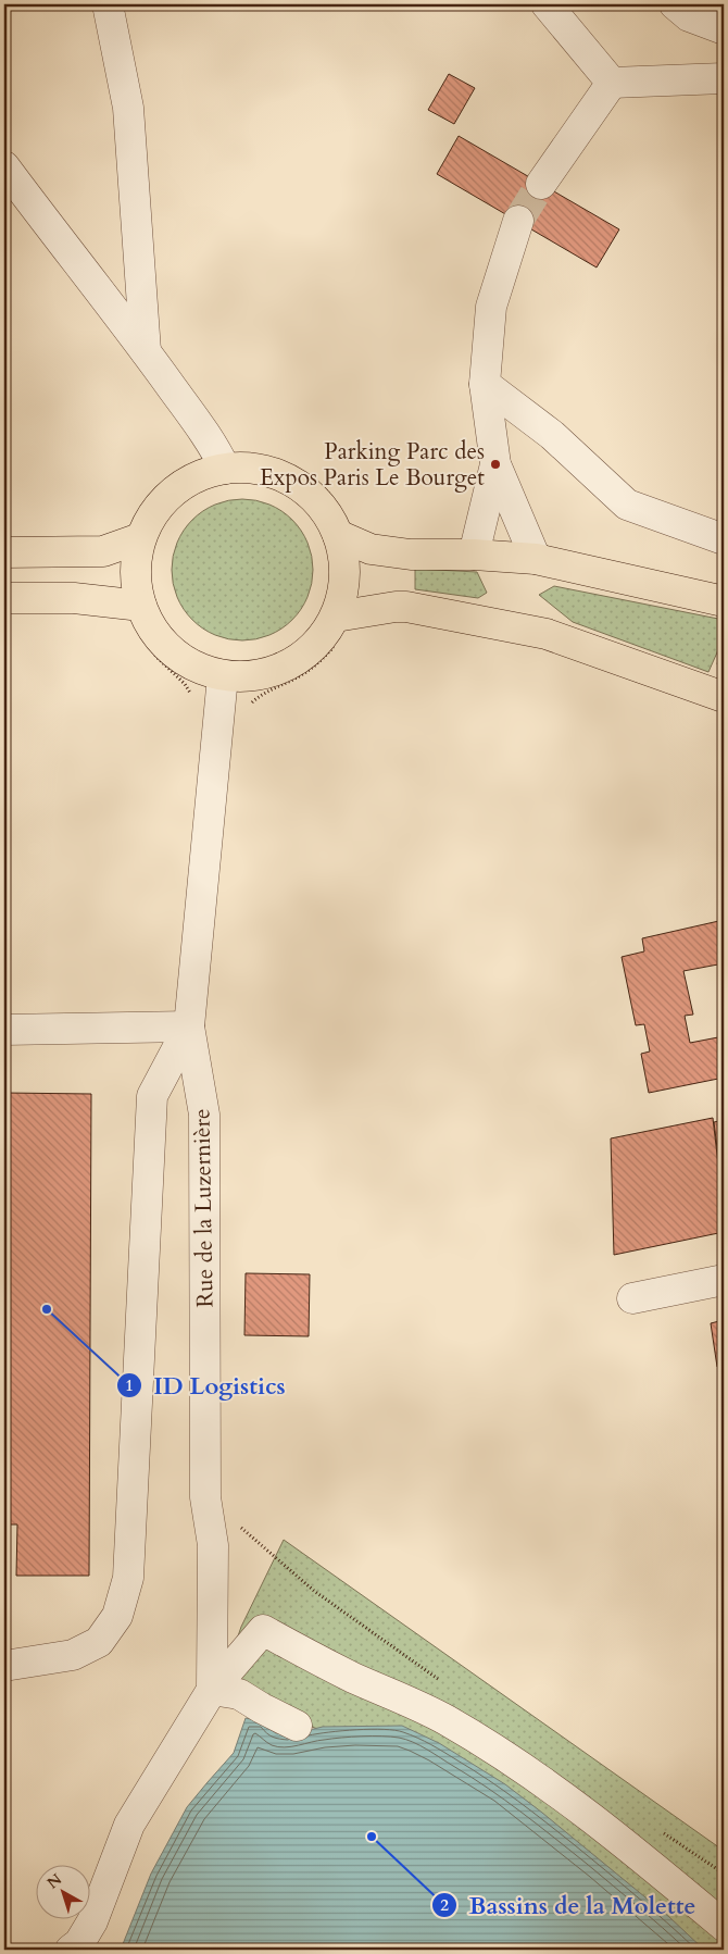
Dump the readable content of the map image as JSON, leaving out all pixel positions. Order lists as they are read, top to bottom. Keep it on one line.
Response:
{"streets":{"street":["Rue de la Luzernière"]},"places":["Parking Parc des Expos Paris Le Bourget","ID Logistics","Bassins de la Molette"],"north":"top left"}
